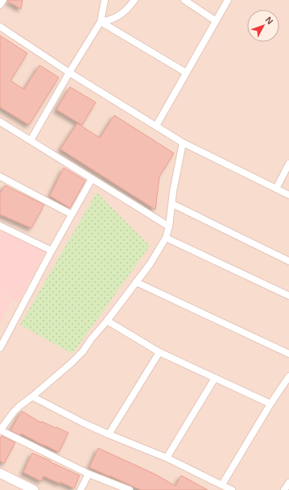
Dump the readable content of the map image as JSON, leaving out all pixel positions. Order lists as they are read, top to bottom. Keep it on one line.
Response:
{"north":"top right"}
